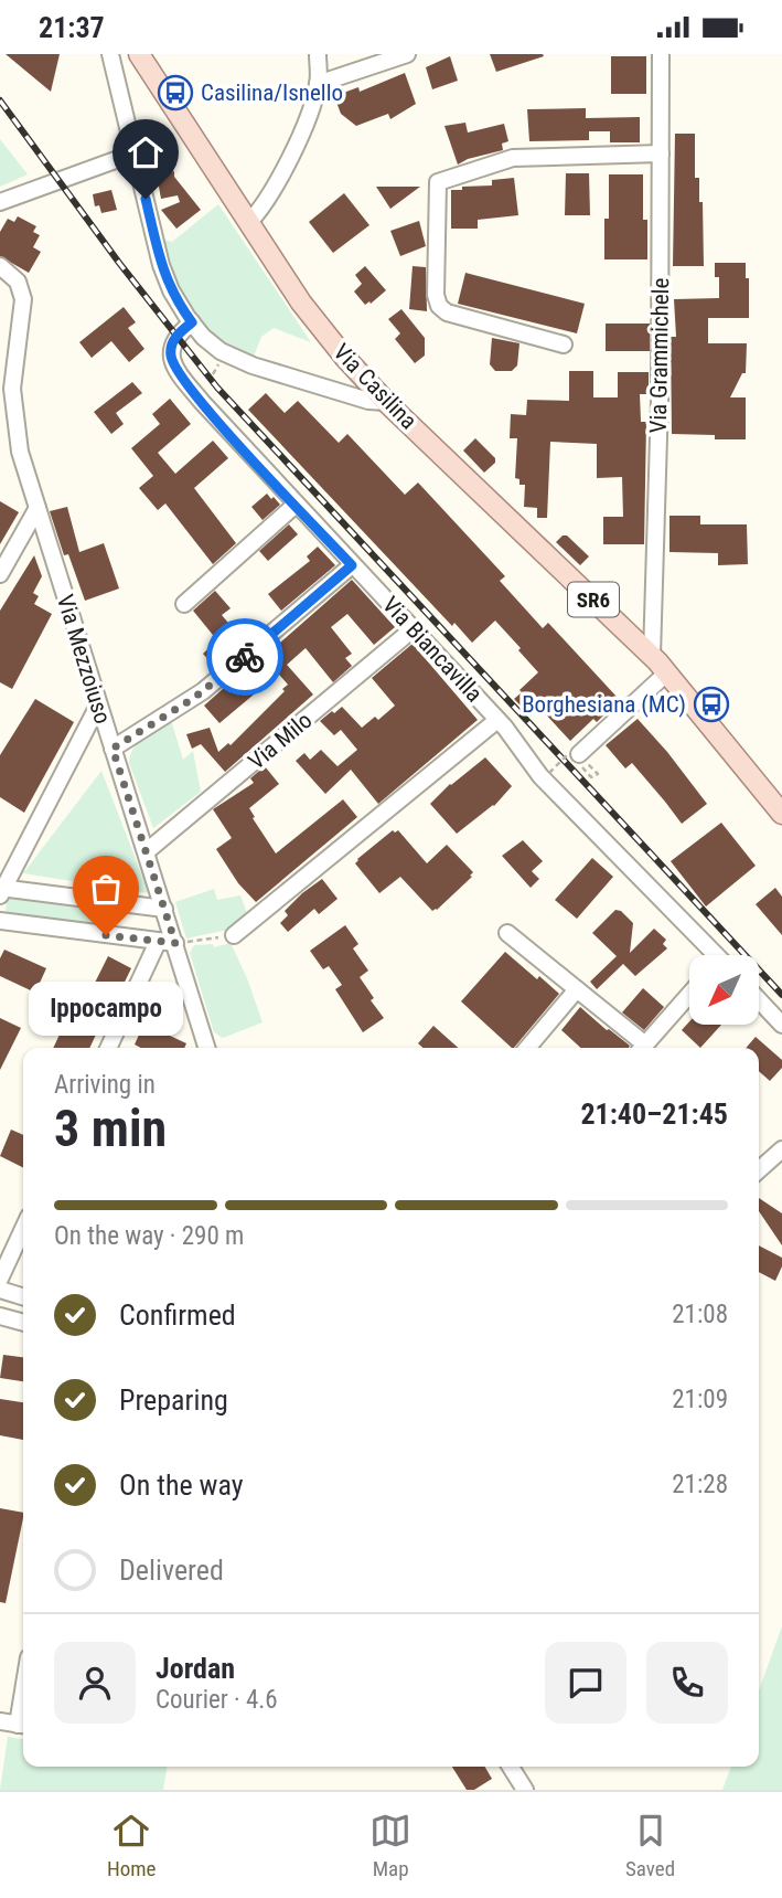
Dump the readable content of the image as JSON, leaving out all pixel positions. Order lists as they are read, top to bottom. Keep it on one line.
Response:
{"streets":{"main road":["Via Casilina","SR6"],"street":["Via Grammichele","Via Biancavilla","Via Mezzoiuso","Via Milo"]},"crossings":[["Via Grammichele","Via Casilina"],["Via Biancavilla","Via Milo"],["Via Mezzoiuso","Via Milo"]],"places":{"bus stop":["Casilina/Isnello","Borghesiana (MC)"],"other":["Ippocampo"]},"north":"bottom left","page":{"status":"21:37","bubble":"Ippocampo","heading":["3 min","Arriving in","21:40–21:45"],"panel":["Jordan","Courier · 4.6"],"bar":"On the way · 290 m","list":[["Confirmed","21:08"],["Preparing","21:09"],["On the way","21:28"],"Delivered"],"tabs":["Home","Map","Saved"]}}
